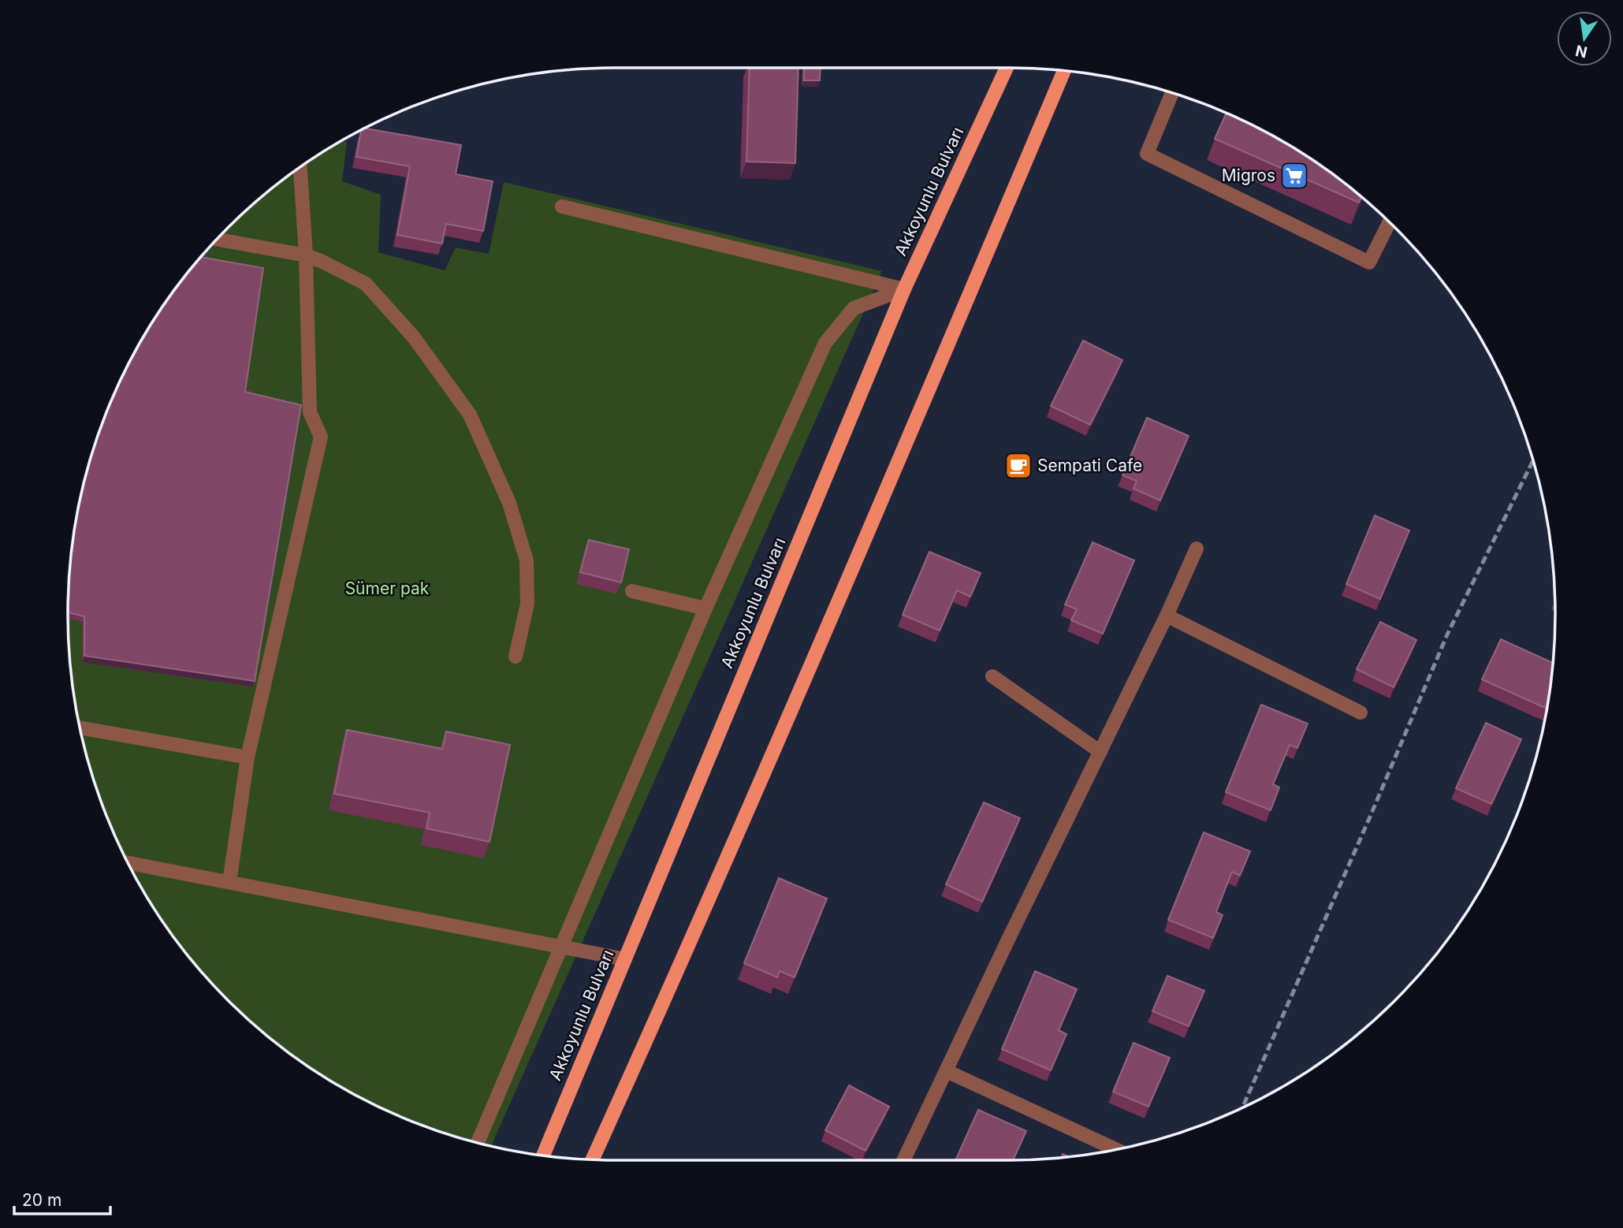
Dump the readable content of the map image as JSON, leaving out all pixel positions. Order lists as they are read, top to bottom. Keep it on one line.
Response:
{"streets":{"main road":["Akkoyunlu Bulvarı"]},"parks":["Sümer pak"],"places":{"supermarket":["Migros"],"cafe":["Sempati Cafe"]},"scale_bar":"20 m","north":"bottom"}
